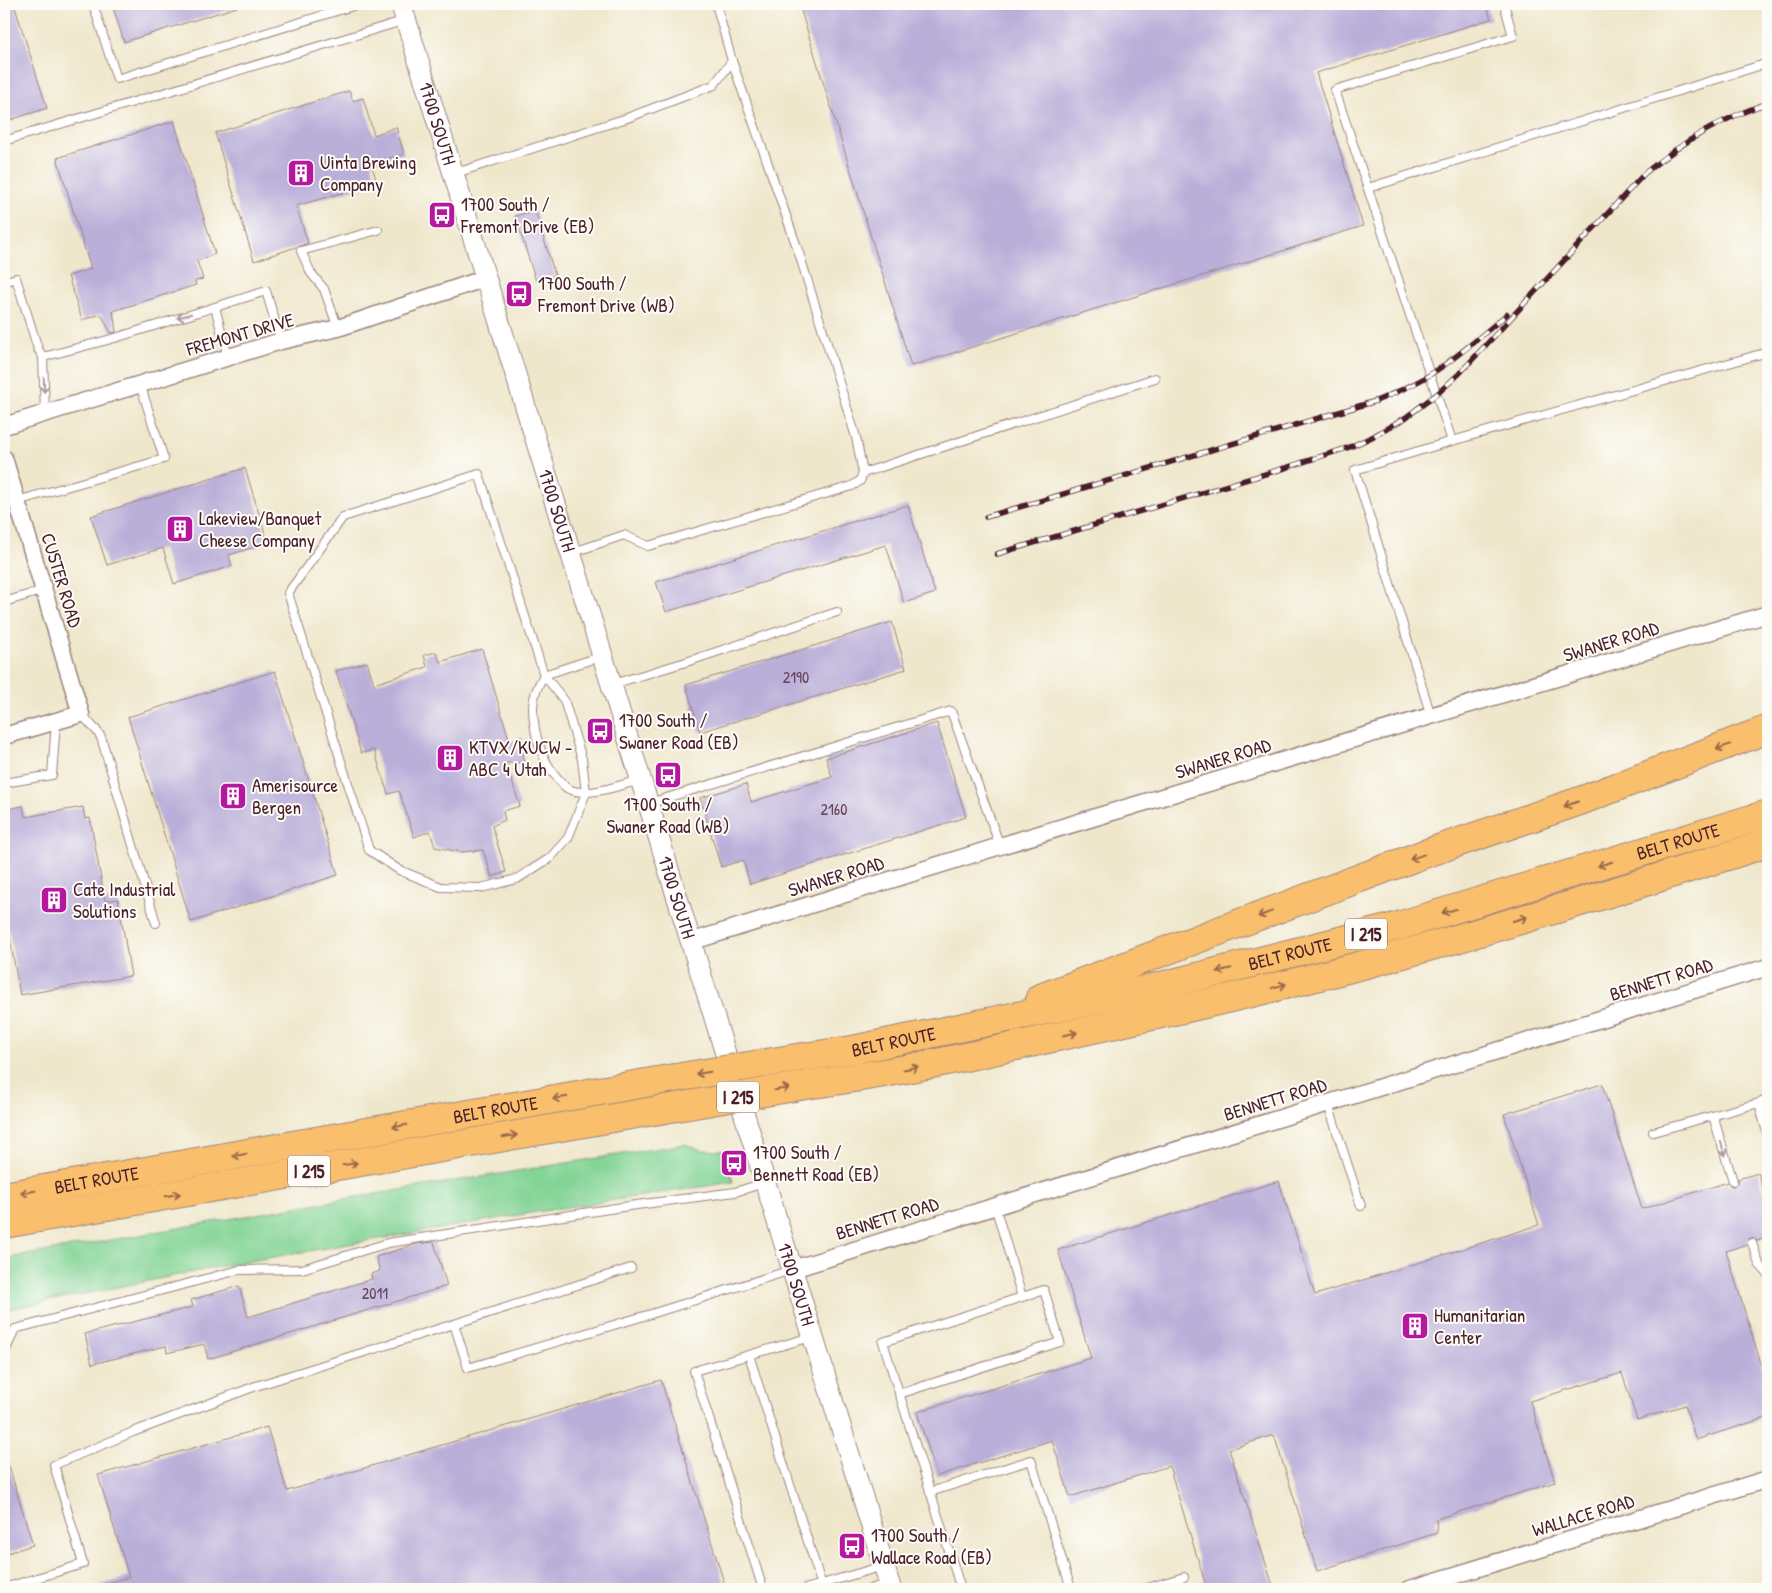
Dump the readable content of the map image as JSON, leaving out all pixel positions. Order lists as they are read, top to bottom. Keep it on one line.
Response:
{"streets":{"highway":["BELT ROUTE","I 215"],"street":["1700 SOUTH","FREMONT DRIVE","CUSTER ROAD","SWANER ROAD","BENNETT ROAD","WALLACE ROAD"]},"crossings":[["1700 SOUTH","FREMONT DRIVE"],["1700 SOUTH","SWANER ROAD"],["1700 SOUTH","BENNETT ROAD"]],"places":{"building":["Uinta Brewing Company","Lakeview/Banquet Cheese Company","KTVX/KUCW - ABC 4 Utah","Amerisource Bergen","Cate Industrial Solutions","Humanitarian Center"],"bus stop":["1700 South / Fremont Drive (EB)","1700 South / Fremont Drive (WB)","1700 South / Swaner Road (EB)","1700 South / Swaner Road (WB)","1700 South / Bennett Road (EB)","1700 South / Wallace Road (EB)"]},"house_numbers":["2190","2160","2011"]}
